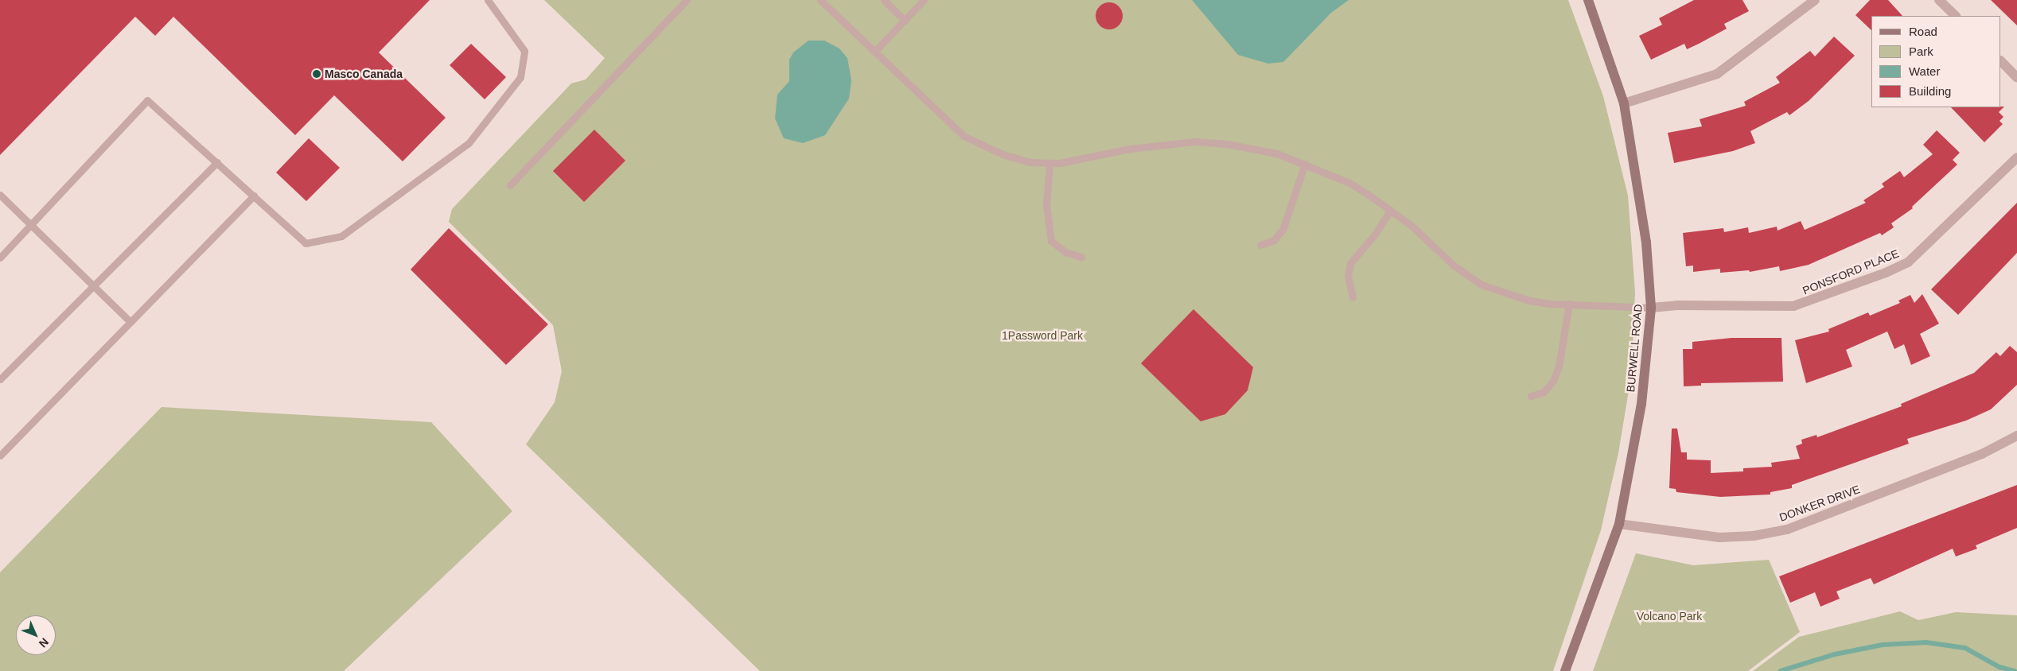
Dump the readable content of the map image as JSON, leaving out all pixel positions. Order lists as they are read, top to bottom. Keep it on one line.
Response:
{"streets":{"main road":["BURWELL ROAD"],"street":["PONSFORD PLACE","DONKER DRIVE"]},"crossings":[["PONSFORD PLACE","BURWELL ROAD"],["BURWELL ROAD","DONKER DRIVE"]],"parks":["1Password Park","Volcano Park"],"places":["Masco Canada"],"legend":["Road","Park","Water","Building"],"north":"bottom right"}
